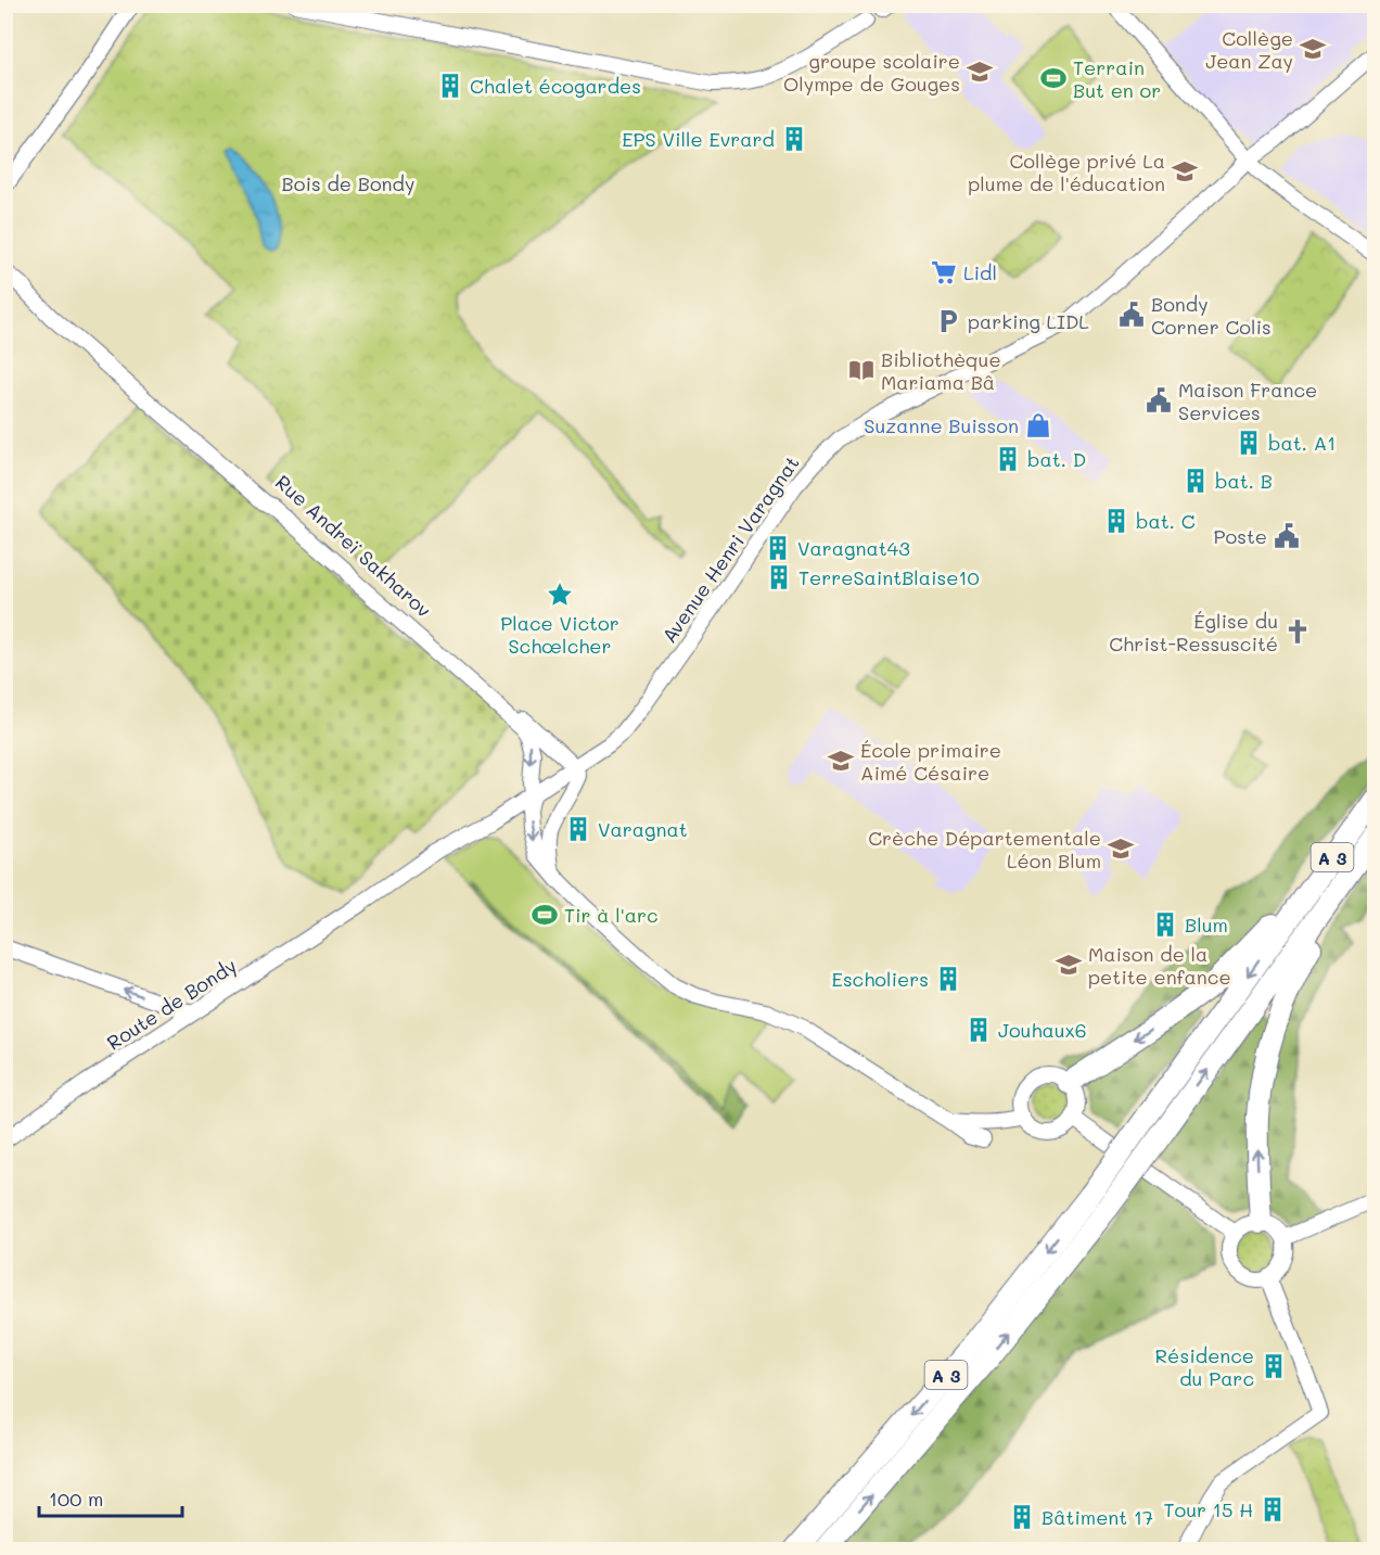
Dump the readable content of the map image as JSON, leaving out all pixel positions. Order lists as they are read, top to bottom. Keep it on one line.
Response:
{"streets":{"highway":["A 3"],"street":["Rue Andreï Sakharov","Avenue Henri Varagnat","Route de Bondy"]},"crossings":[["Rue Andreï Sakharov","Avenue Henri Varagnat"],["Avenue Henri Varagnat","Route de Bondy"]],"parks":["Bois de Bondy"],"places":{"school or university":["Collège Jean Zay","groupe scolaire Olympe de Gouges","Collège privé La plume de l'éducation","École primaire Aimé Césaire","Crèche Départementale Léon Blum","Maison de la petite enfance"],"sports":["Terrain But en or","Tir à l'arc"],"building":["Chalet écogardes","EPS Ville Evrard","bat. A1","bat. D","bat. B","bat. C","Varagnat43","TerreSaintBlaise10","Varagnat","Blum","Escholiers","Jouhaux6","Résidence du Parc","Tour 15 H","Bâtiment 17"],"supermarket":["Lidl"],"public building":["Bondy Corner Colis","Maison France Services","Poste"],"parking":["parking LIDL"],"library":["Bibliothèque Mariama Bâ"],"shop":["Suzanne Buisson"],"place":["Place Victor Schœlcher"],"church":["Église du Christ-Ressuscité"]},"scale_bar":"100 m"}
